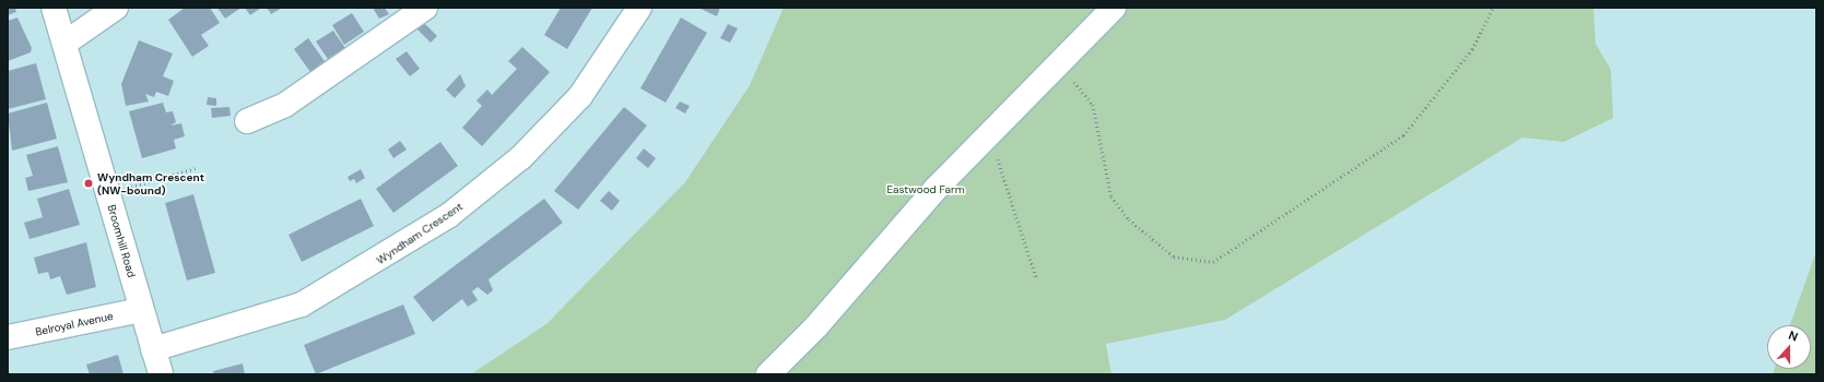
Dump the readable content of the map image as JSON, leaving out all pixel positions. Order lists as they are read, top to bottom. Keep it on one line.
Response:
{"streets":{"street":["Wyndham Crescent","Broomhill Road","Belroyal Avenue"]},"crossings":[["Wyndham Crescent","Broomhill Road"],["Broomhill Road","Belroyal Avenue"]],"parks":["Eastwood Farm"],"places":["Wyndham Crescent (NW-bound)"],"north":"top"}
